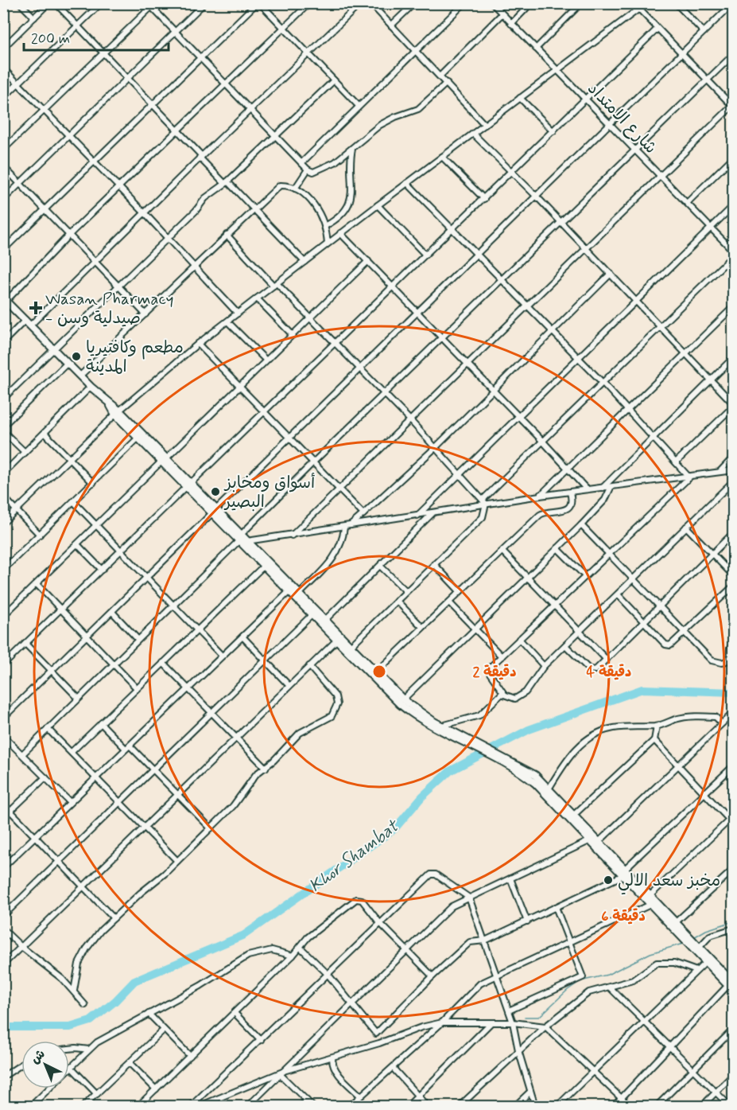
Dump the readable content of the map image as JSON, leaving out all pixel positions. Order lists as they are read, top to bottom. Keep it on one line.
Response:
{"streets":{"street":["شارع الامتداد"]},"water":["Khor Shambat"],"places":{"health":["Wasan Pharmacy - صيدلية وسن"],"other":["مطعم وكافتيريا المدينة","أسواق ومخابز البصير","مخبز سعد الالي"]},"scale_bar":"200 m","north":"top left","rings":["2 دقيقة","4 دقيقة","6 دقيقة"]}
